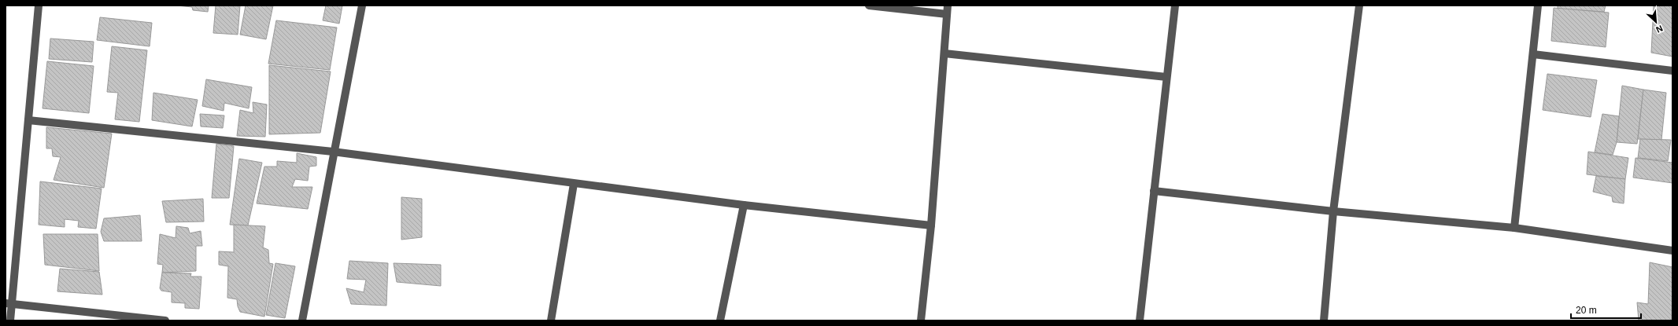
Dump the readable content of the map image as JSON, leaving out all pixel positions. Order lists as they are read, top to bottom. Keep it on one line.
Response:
{"scale_bar":"20 m","north":"bottom right"}
